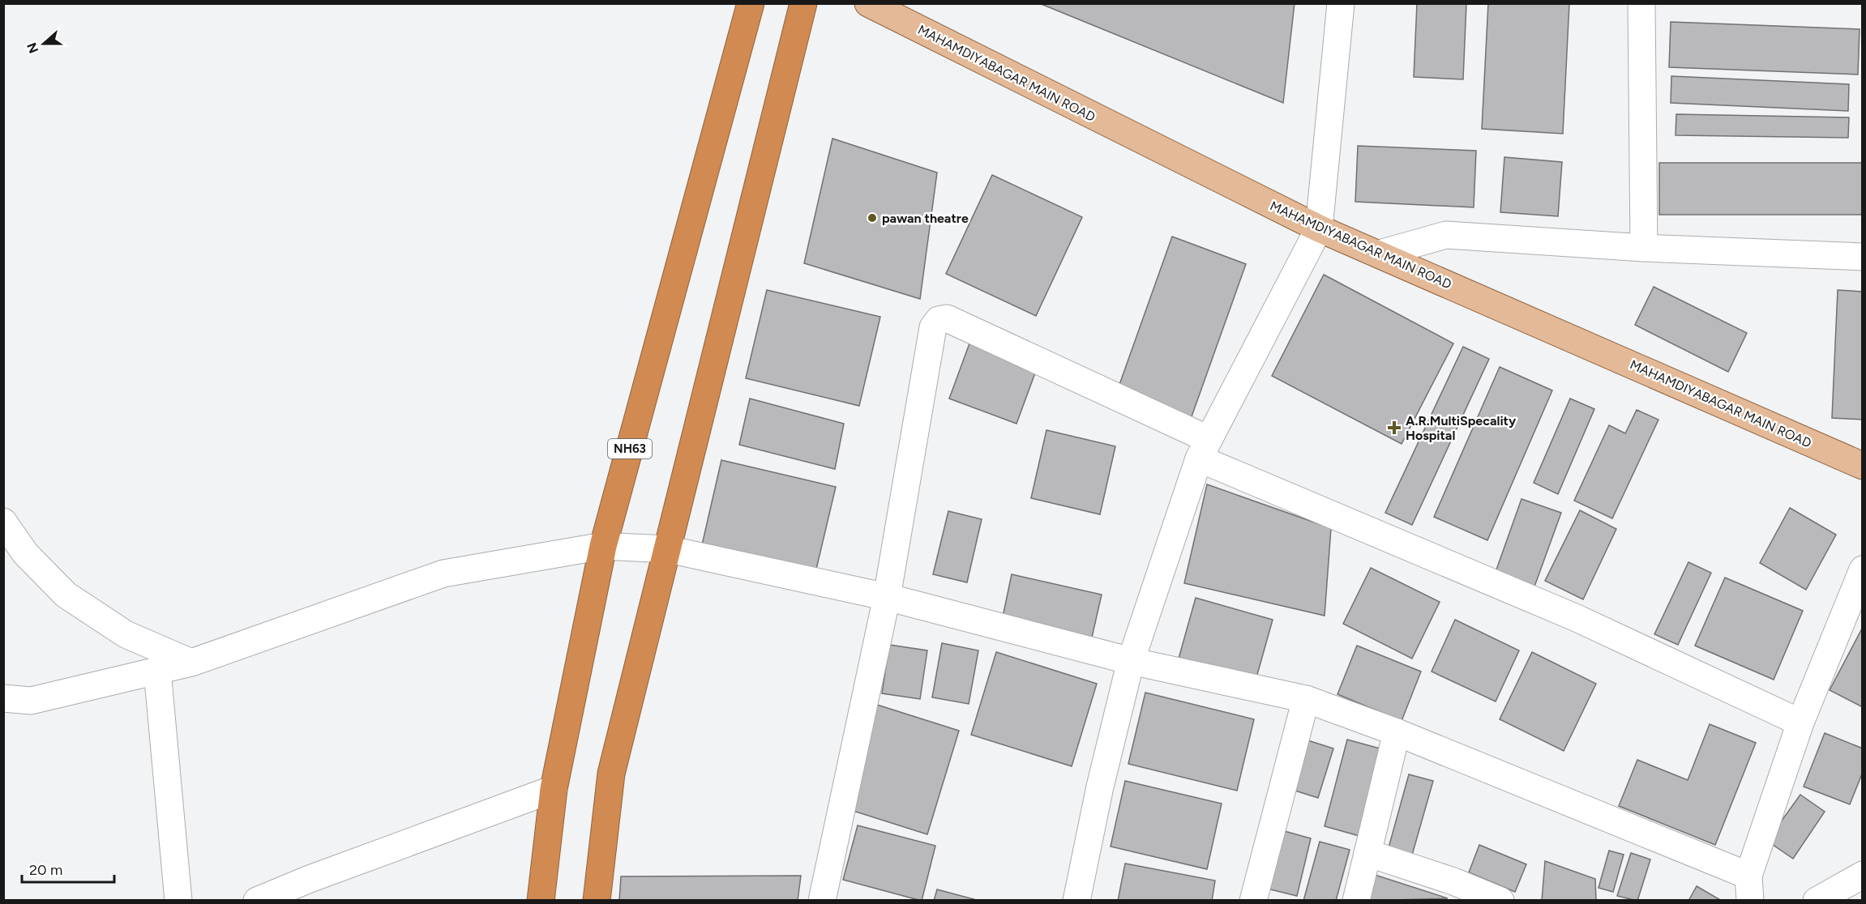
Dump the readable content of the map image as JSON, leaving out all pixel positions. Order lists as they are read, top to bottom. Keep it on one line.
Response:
{"streets":{"highway":["NH63"],"main road":["MAHAMDIYABAGAR MAIN ROAD"]},"places":{"other":["pawan theatre"],"health":["A.R.MultiSpecality Hospital"]},"scale_bar":"20 m","north":"left"}
